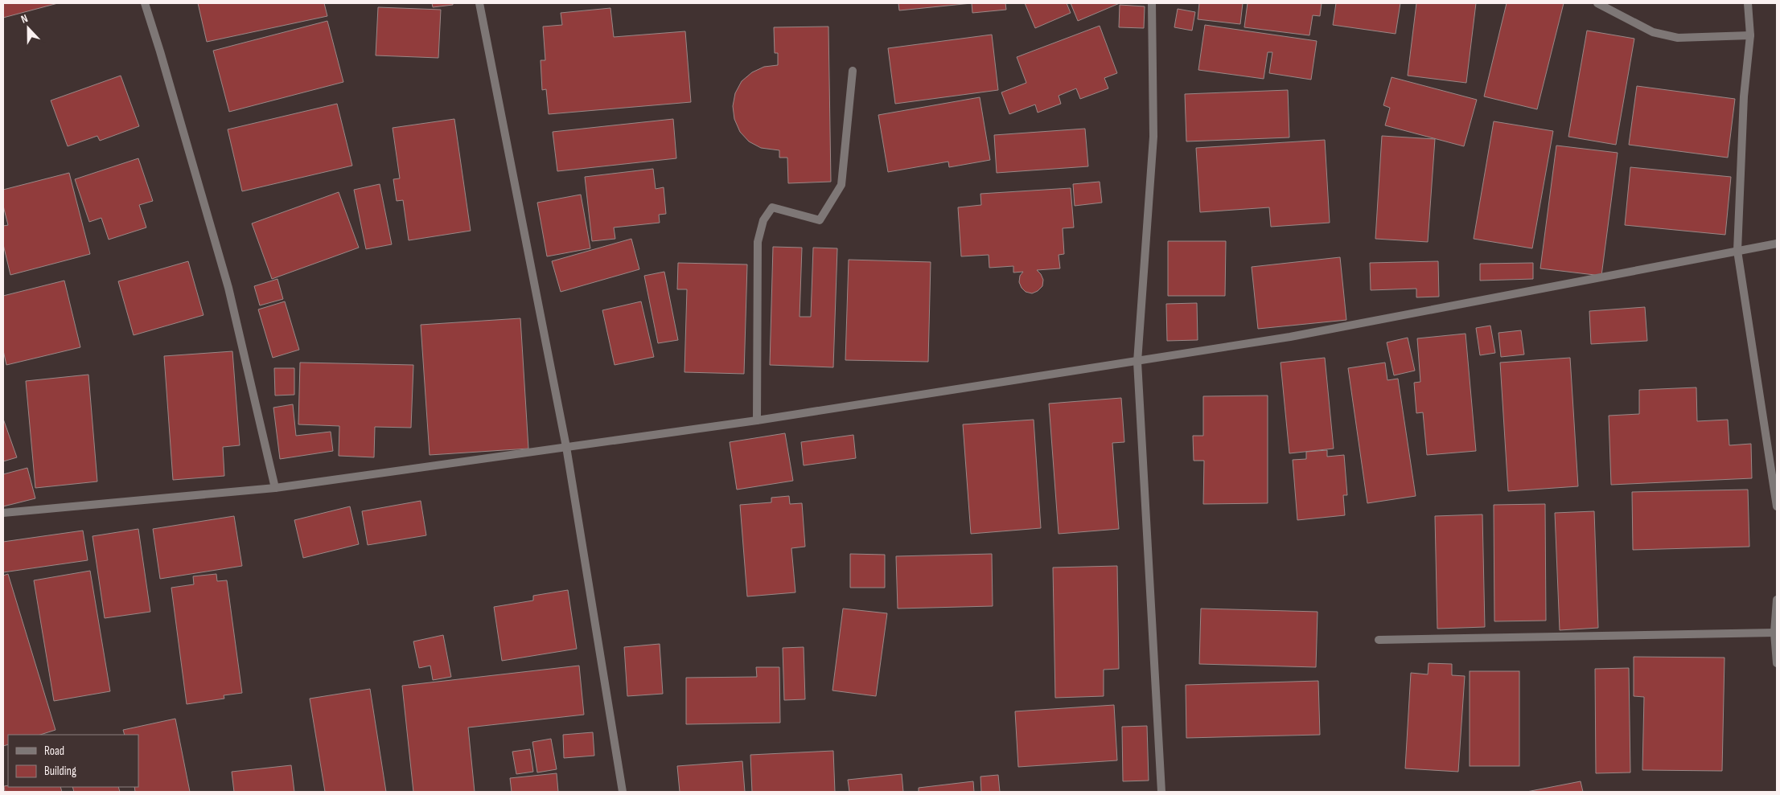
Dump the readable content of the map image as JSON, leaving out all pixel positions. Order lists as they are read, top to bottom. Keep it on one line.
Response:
{"legend":["Road","Building"],"north":"top"}
